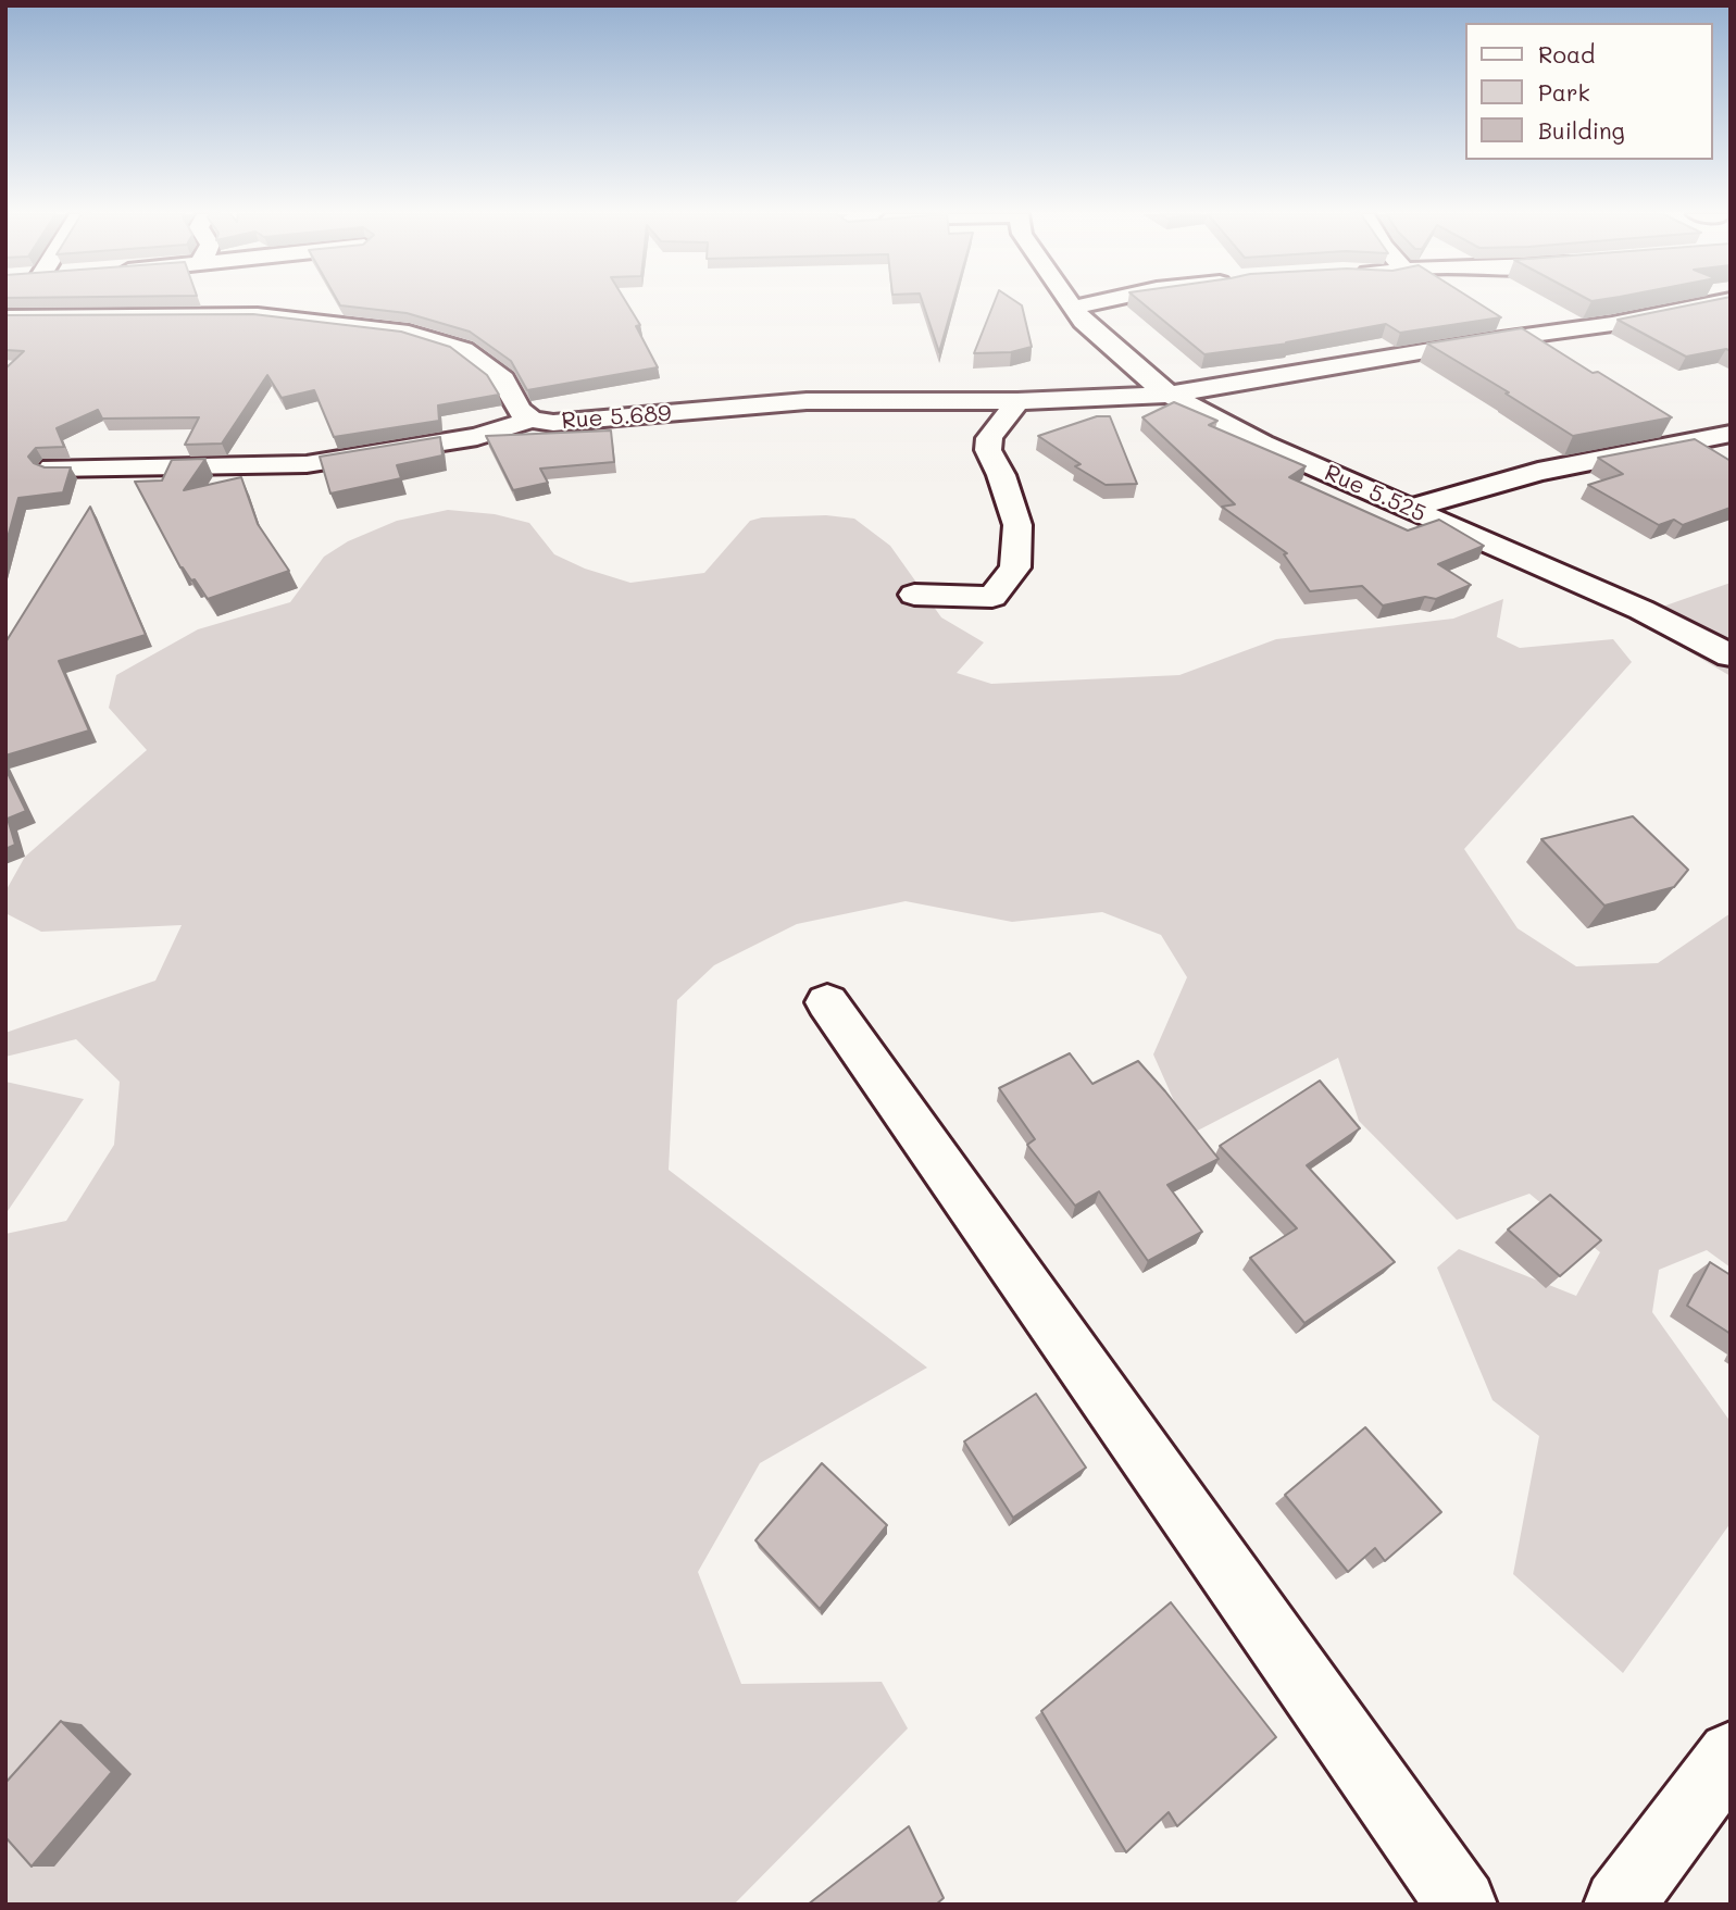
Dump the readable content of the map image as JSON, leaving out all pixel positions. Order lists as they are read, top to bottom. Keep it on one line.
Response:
{"streets":{"street":["Rue 5.689","Rue 5.525"]},"crossings":[["Rue 5.689","Rue 5.525"]],"legend":["Road","Park","Building"]}
